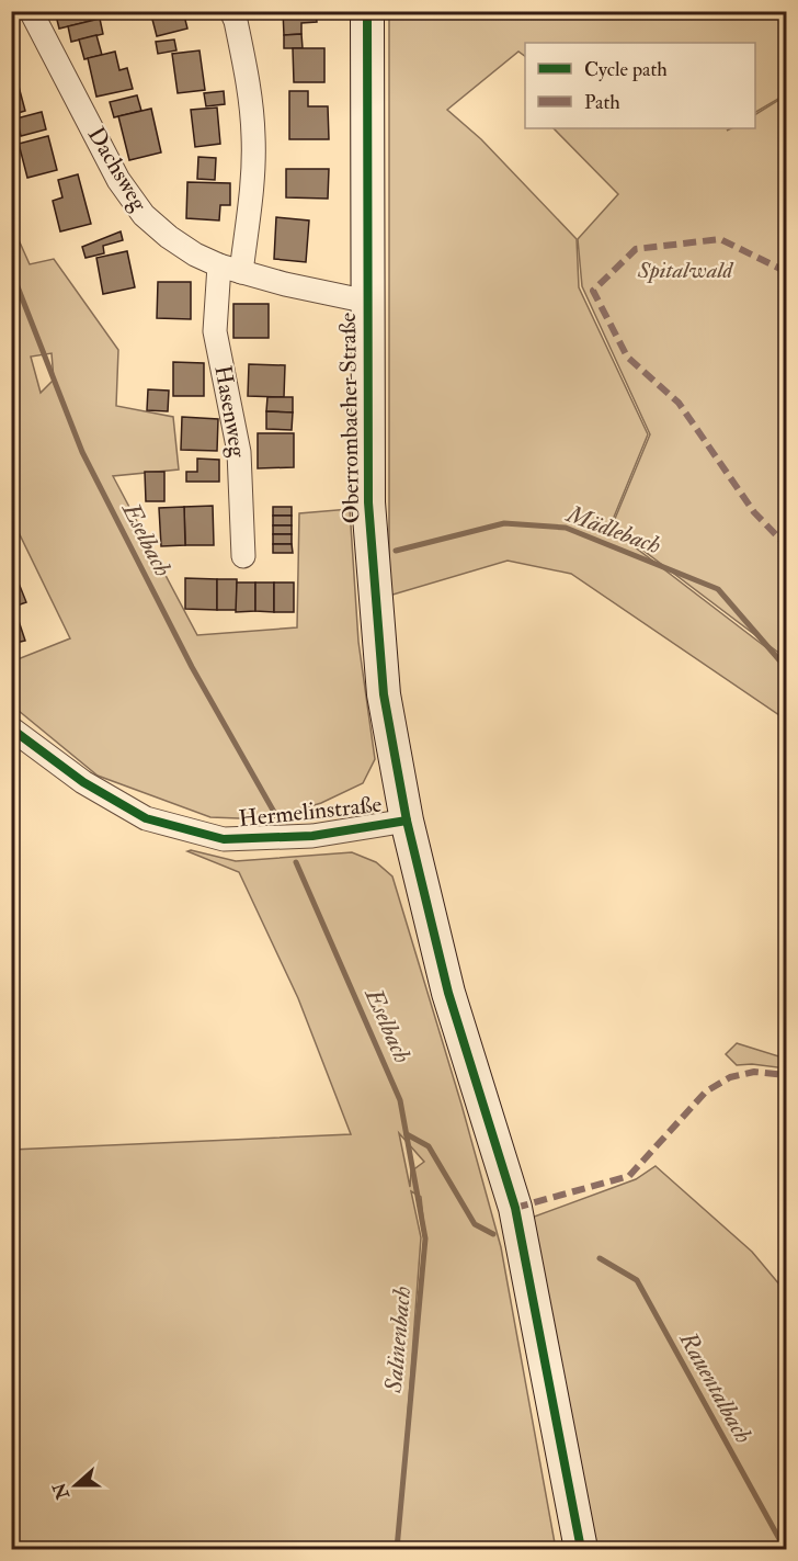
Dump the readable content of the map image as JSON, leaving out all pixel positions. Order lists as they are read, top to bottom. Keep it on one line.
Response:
{"streets":{"street":["Dachsweg","Hasenweg","Oberrombacher Straße","Hermelinstraße"]},"crossings":[["Dachsweg","Hasenweg"],["Dachsweg","Oberrombacher Straße"],["Oberrombacher Straße","Hermelinstraße"]],"water":["Mädlebach","Eselbach","Salinenbach","Rauentalbach"],"parks":["Spitalwald"],"legend":["Cycle path","Path"],"north":"left"}
